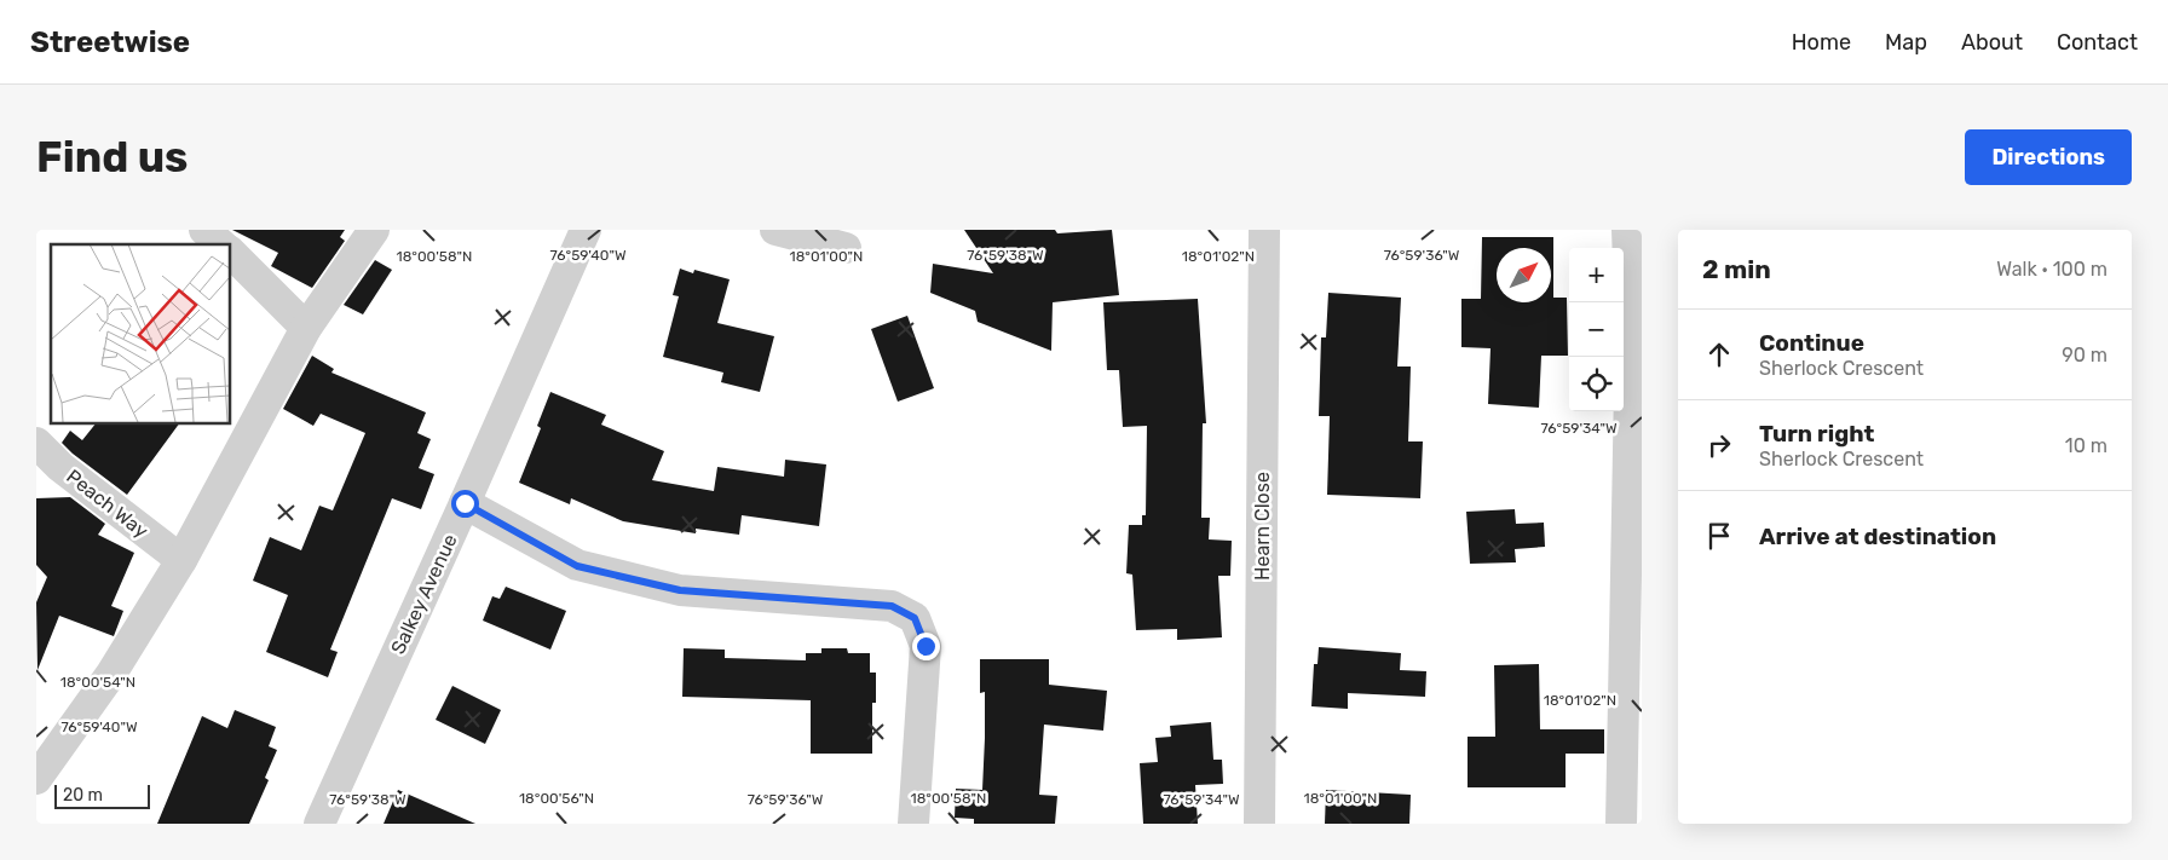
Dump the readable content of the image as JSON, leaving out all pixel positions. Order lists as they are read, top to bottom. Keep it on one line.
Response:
{"streets":{"street":["Peach Way","Hearn Close","Salkey Avenue"]},"scale_bar":"20 m","north":"top right","page":{"header":"Streetwise","nav":["Home","Map","About","Contact"],"buttons":"Directions","title":"Find us","heading":["2 min","Walk · 100 m"],"map_buttons":["+","−"],"list":[["Continue","Sherlock Crescent","90 m"],["Turn right","Sherlock Crescent","10 m"],"Arrive at destination"],"scale":"20 m"},"coordinates":["76°59'40\"W","76°59'38\"W","76°59'36\"W","18°00'58\"N","18°01'00\"N","18°01'02\"N","76°59'34\"W","18°00'54\"N","18°00'56\"N"]}
